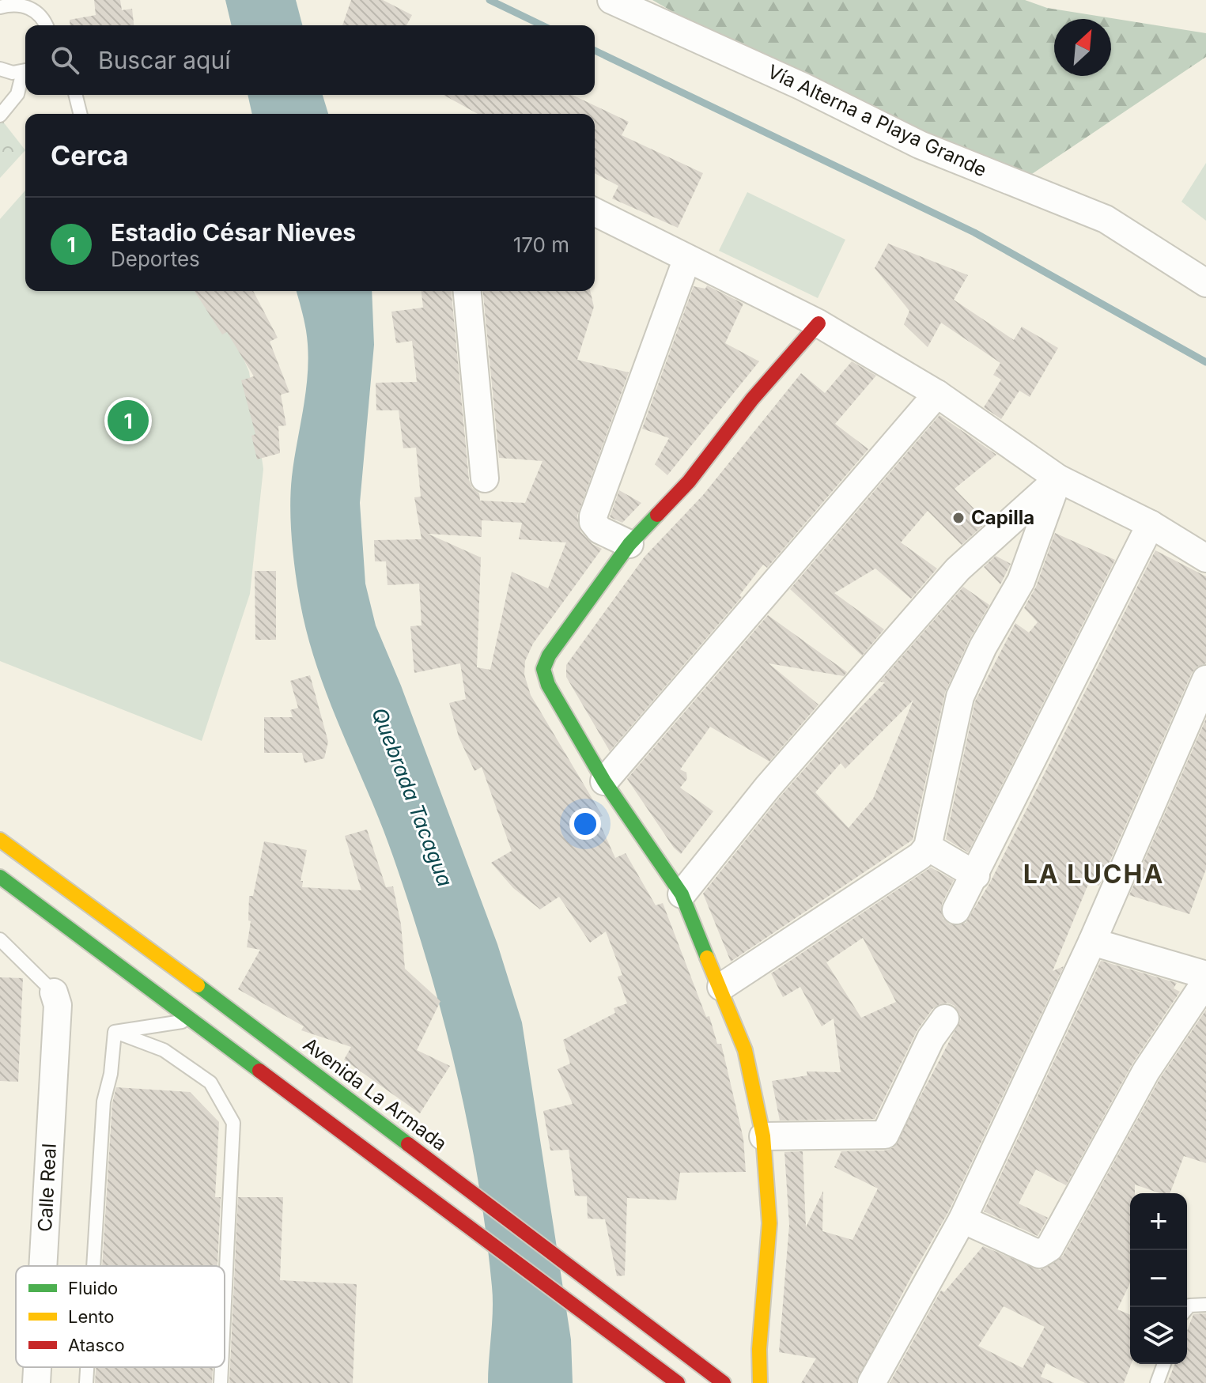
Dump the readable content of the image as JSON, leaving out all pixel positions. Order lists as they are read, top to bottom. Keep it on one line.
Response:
{"streets":{"main road":["Avenida La Armada"],"street":["Vía Alterna a Playa Grande","Calle Real"]},"districts":["LA LUCHA"],"water":["Quebrada Tacagua"],"places":["Capilla"],"legend":["Fluido","Lento","Atasco"],"north":"top right","page":{"search":"Buscar aquí","heading":"Cerca","list":[{"mark":"1","name":"Estadio César Nieves","note":"Deportes","value":"170 m"}],"pins":"1","map_buttons":["+","−"]}}
